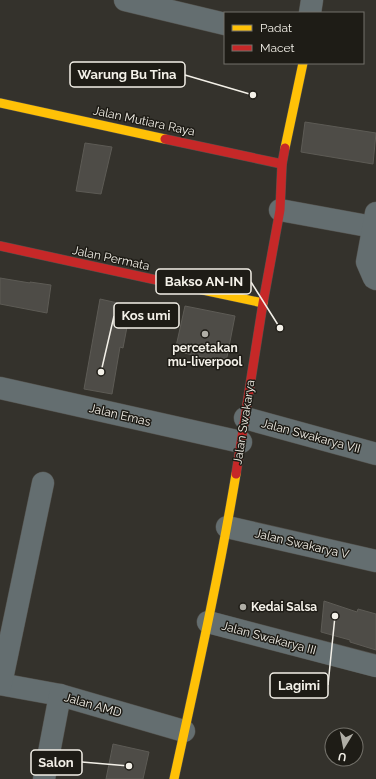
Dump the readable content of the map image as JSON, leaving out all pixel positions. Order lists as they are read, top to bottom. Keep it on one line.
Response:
{"streets":{"street":["Jalan Mutiara Raya","Jalan Permata","Jalan Emas","Jalan Swakarya","Jalan Swakarya VII","Jalan Swakarya V","Jalan Swakarya III","Jalan AMD"]},"crossings":[["Jalan Mutiara Raya","Jalan Swakarya"],["Jalan Permata","Jalan Swakarya"],["Jalan Emas","Jalan Swakarya"],["Jalan Swakarya","Jalan Swakarya VII"],["Jalan Swakarya","Jalan Swakarya V"],["Jalan Swakarya","Jalan Swakarya III"],["Jalan Swakarya","Jalan AMD"]],"places":["Warung Bu Tina","Bakso AN-IN","percetakan mu-liverpool","Kos umi","Kedai Salsa","Lagimi","Salon"],"legend":["Padat","Macet"],"north":"bottom"}
